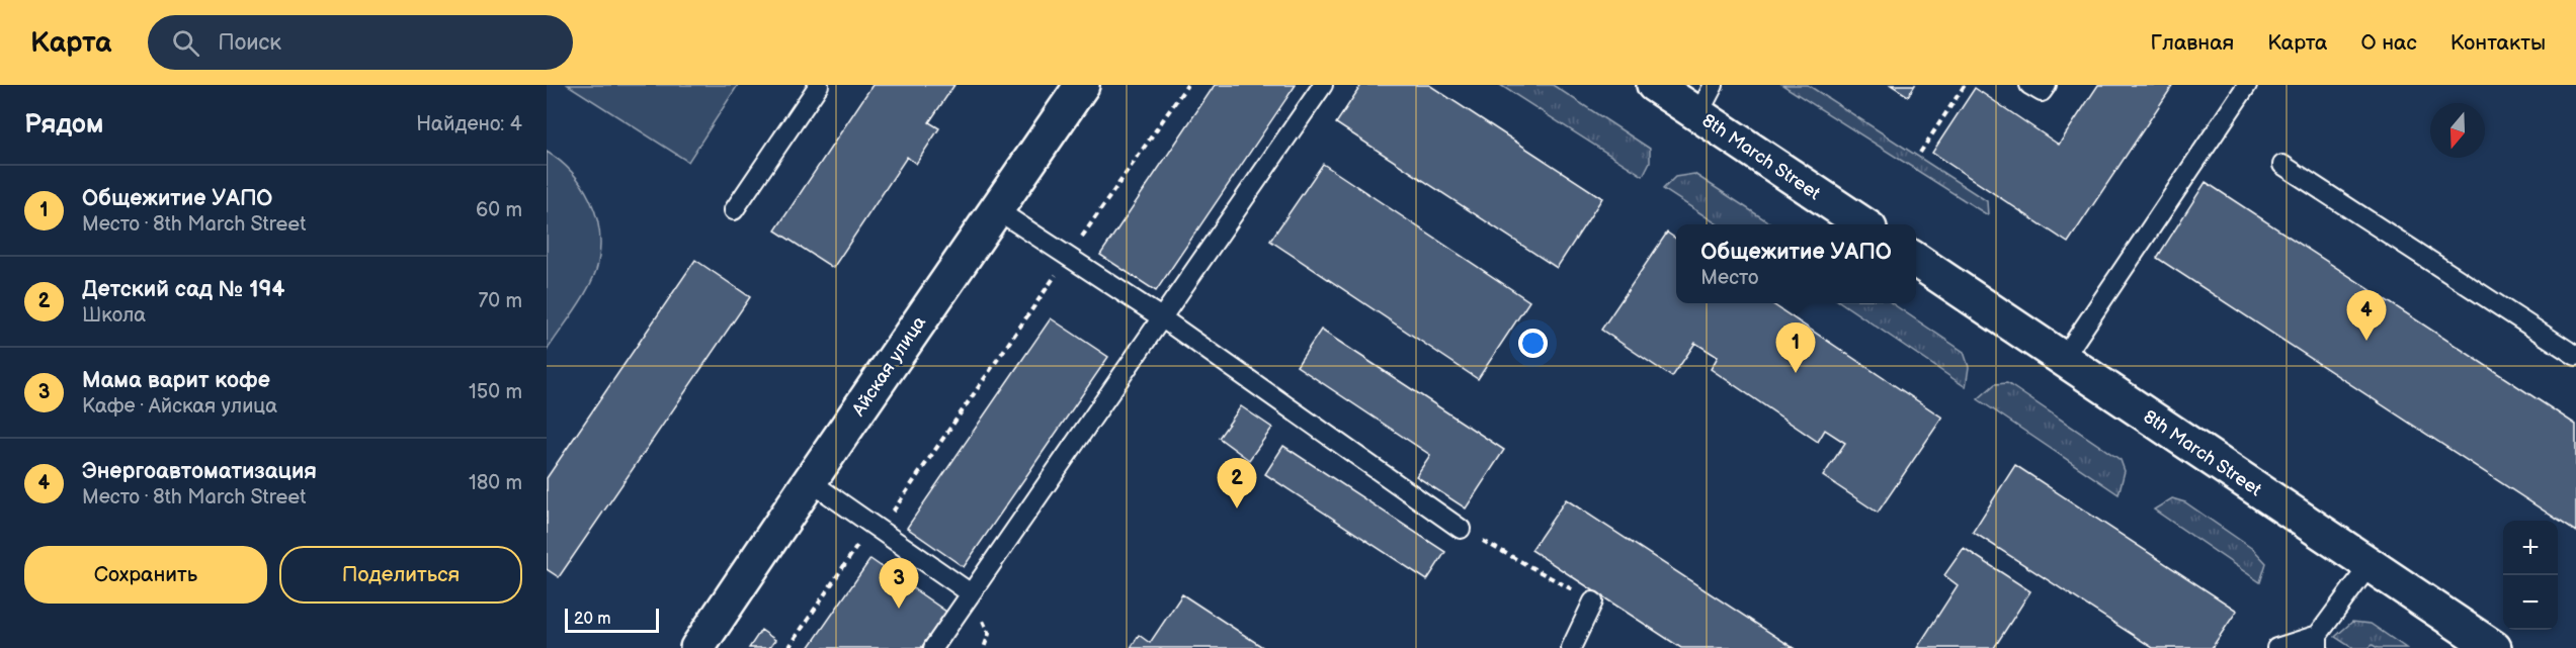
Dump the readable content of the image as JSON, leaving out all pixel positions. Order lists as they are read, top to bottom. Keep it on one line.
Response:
{"streets":{"main road":["8th March Street","Айская улица"]},"scale_bar":"20 m","north":"bottom","page":{"header":"Карта","search":"Поиск","nav":["Главная","Карта","О нас","Контакты"],"heading":["Рядом","Найдено: 4"],"list":[{"mark":"1","name":"Общежитие УАПО","note":"Место · 8th March Street","value":"60 m"},{"mark":"2","name":"Детский сад № 194","note":"Школа","value":"70 m"},{"mark":"3","name":"Мама варит кофе","note":"Кафе · Айская улица","value":"150 m"},{"mark":"4","name":"Энергоавтоматизация","note":"Место · 8th March Street","value":"180 m"}],"popup":["Общежитие УАПО","Место"],"pins":["4","1","2","3"],"map_buttons":["+","−"],"buttons":["Сохранить","Поделиться"],"scale":"20 m"}}
